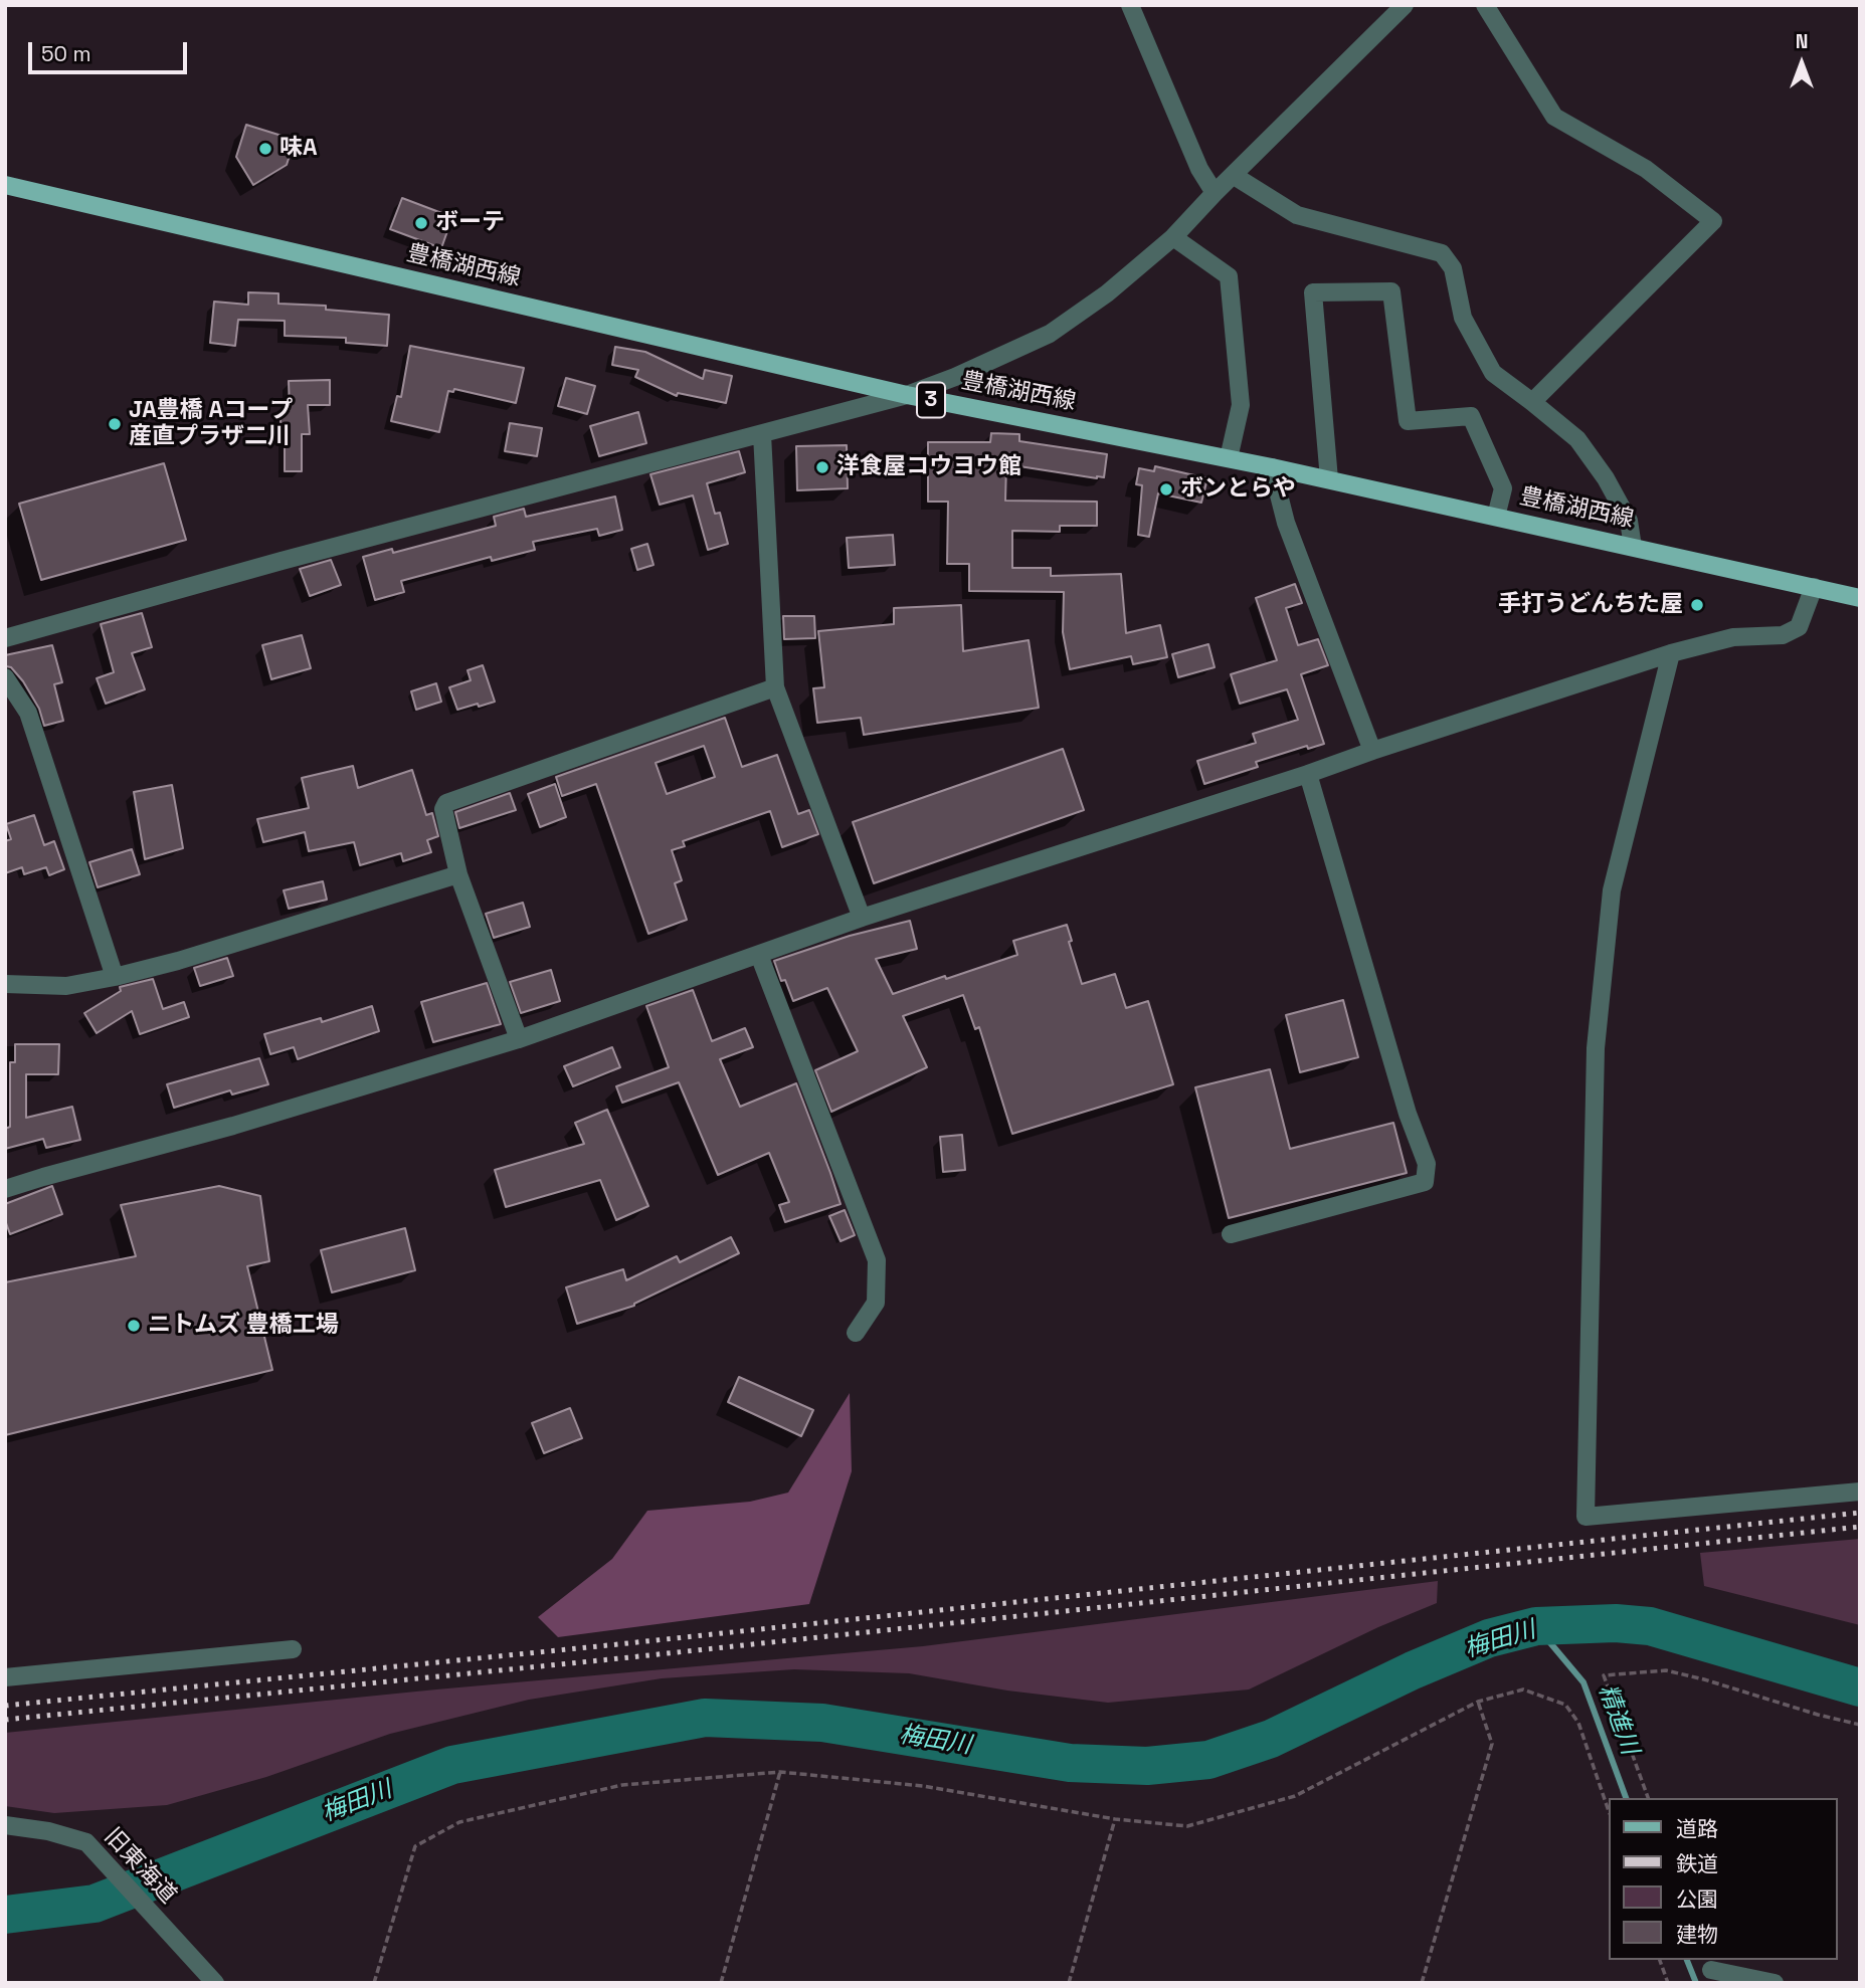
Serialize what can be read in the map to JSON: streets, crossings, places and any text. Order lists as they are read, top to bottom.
{
  "streets": {
    "main road": ["豊橋湖西線", "3"],
    "street": ["旧東海道"]
  },
  "water": ["梅田川", "精進川"],
  "places": [
    "味A",
    "ボーテ",
    "JA豊橋 Aコープ 産直プラザ二川",
    "洋食屋コウヨウ館",
    "ボンとらや",
    "手打うどんちた屋",
    "ニトムズ 豊橋工場"
  ],
  "legend": [
    "道路",
    "鉄道",
    "公園",
    "建物"
  ],
  "scale_bar": "50 m",
  "north": "top"
}
